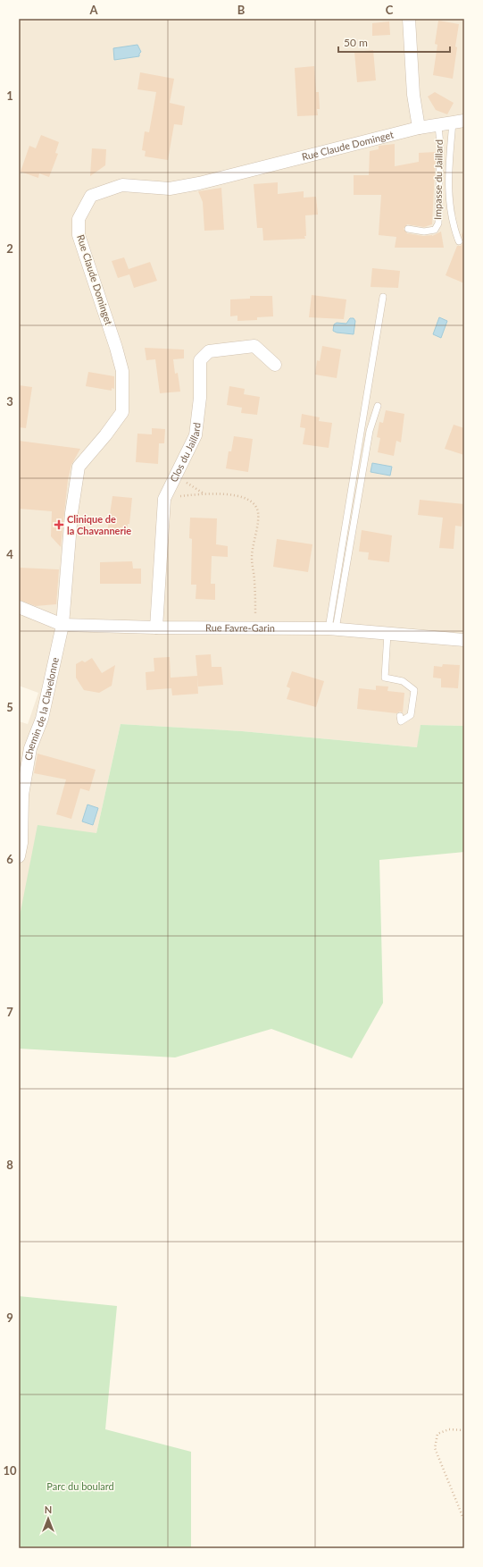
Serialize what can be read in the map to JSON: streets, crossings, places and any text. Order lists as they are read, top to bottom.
{
  "streets": {
    "street": [
      "Rue Claude Dominget",
      "Clos du Jaillard",
      "Rue Favre-Garin",
      "Chemin de la Clavelonne"
    ],
    "lane": ["Impasse du Jaillard"]
  },
  "crossings": [
    ["Rue Claude Dominget", "Impasse du Jaillard"],
    ["Rue Claude Dominget", "Rue Favre-Garin"],
    ["Rue Claude Dominget", "Chemin de la Clavelonne"],
    ["Clos du Jaillard", "Rue Favre-Garin"],
    ["Rue Favre-Garin", "Chemin de la Clavelonne"]
  ],
  "parks": ["Parc du boulard"],
  "places": {
    "health": ["Clinique de la Chavannerie"]
  },
  "scale_bar": "50 m",
  "north": "top",
  "grid": {
    "columns": ["A", "B", "C"],
    "rows": [
      "1",
      "2",
      "3",
      "4",
      "5",
      "6",
      "7",
      "8",
      "9",
      "10"
    ]
  }
}
